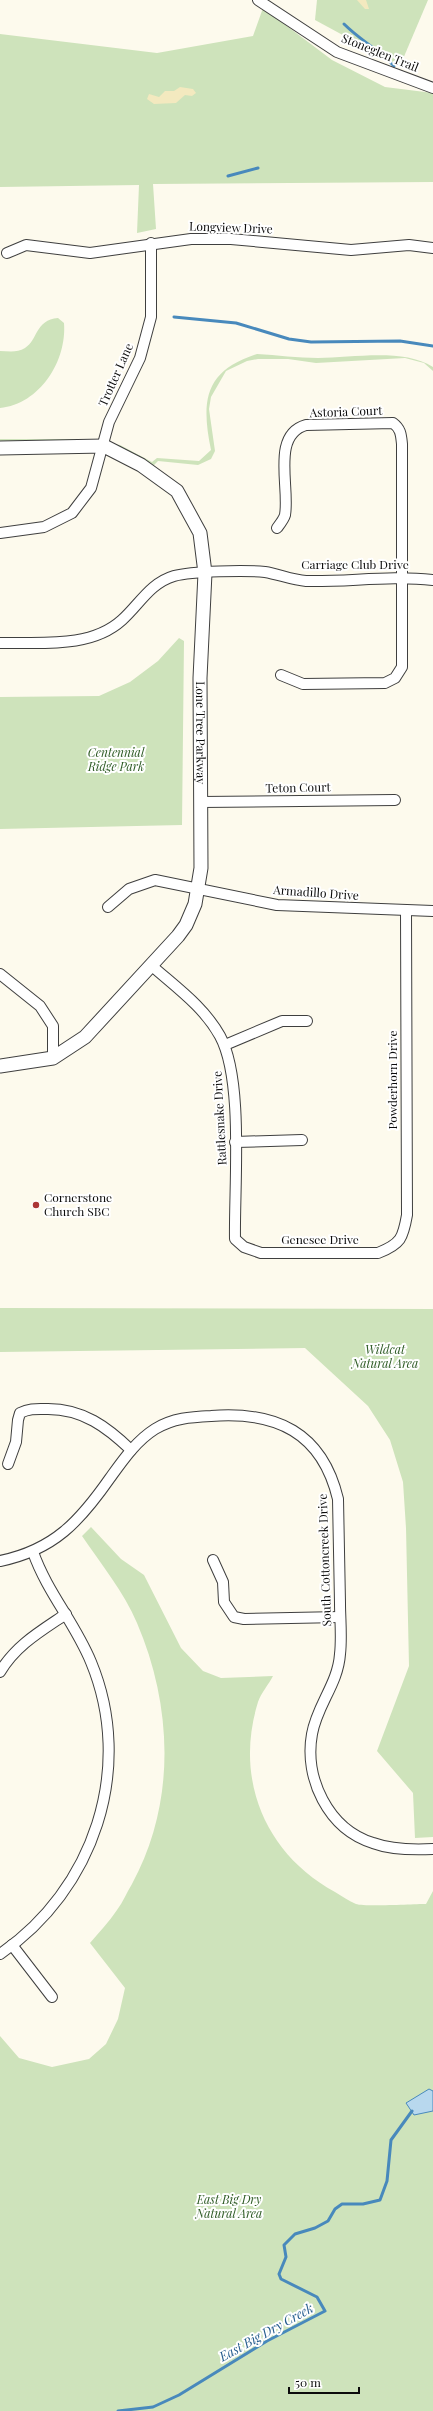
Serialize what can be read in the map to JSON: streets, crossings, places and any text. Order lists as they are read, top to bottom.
{
  "streets": {
    "street": [
      "Stoneglen Trail",
      "Longview Drive",
      "Trotter Lane",
      "Astoria Court",
      "Carriage Club Drive",
      "Lone Tree Parkway",
      "Teton Court",
      "Armadillo Drive",
      "Powderhorn Drive",
      "Rattlesnake Drive",
      "Genesee Drive",
      "South Cottoncreek Drive"
    ]
  },
  "crossings": [
    ["Longview Drive", "Trotter Lane"],
    ["Trotter Lane", "Lone Tree Parkway"],
    ["Astoria Court", "Carriage Club Drive"],
    ["Carriage Club Drive", "Lone Tree Parkway"],
    ["Lone Tree Parkway", "Teton Court"],
    ["Lone Tree Parkway", "Armadillo Drive"],
    ["Lone Tree Parkway", "Rattlesnake Drive"],
    ["Armadillo Drive", "Powderhorn Drive"],
    ["Powderhorn Drive", "Genesee Drive"],
    ["Rattlesnake Drive", "Genesee Drive"]
  ],
  "water": ["East Big Dry Creek"],
  "parks": ["Centennial Ridge Park", "Wildcat Natural Area", "East Big Dry Natural Area"],
  "places": ["Cornerstone Church SBC"],
  "scale_bar": "50 m"
}
